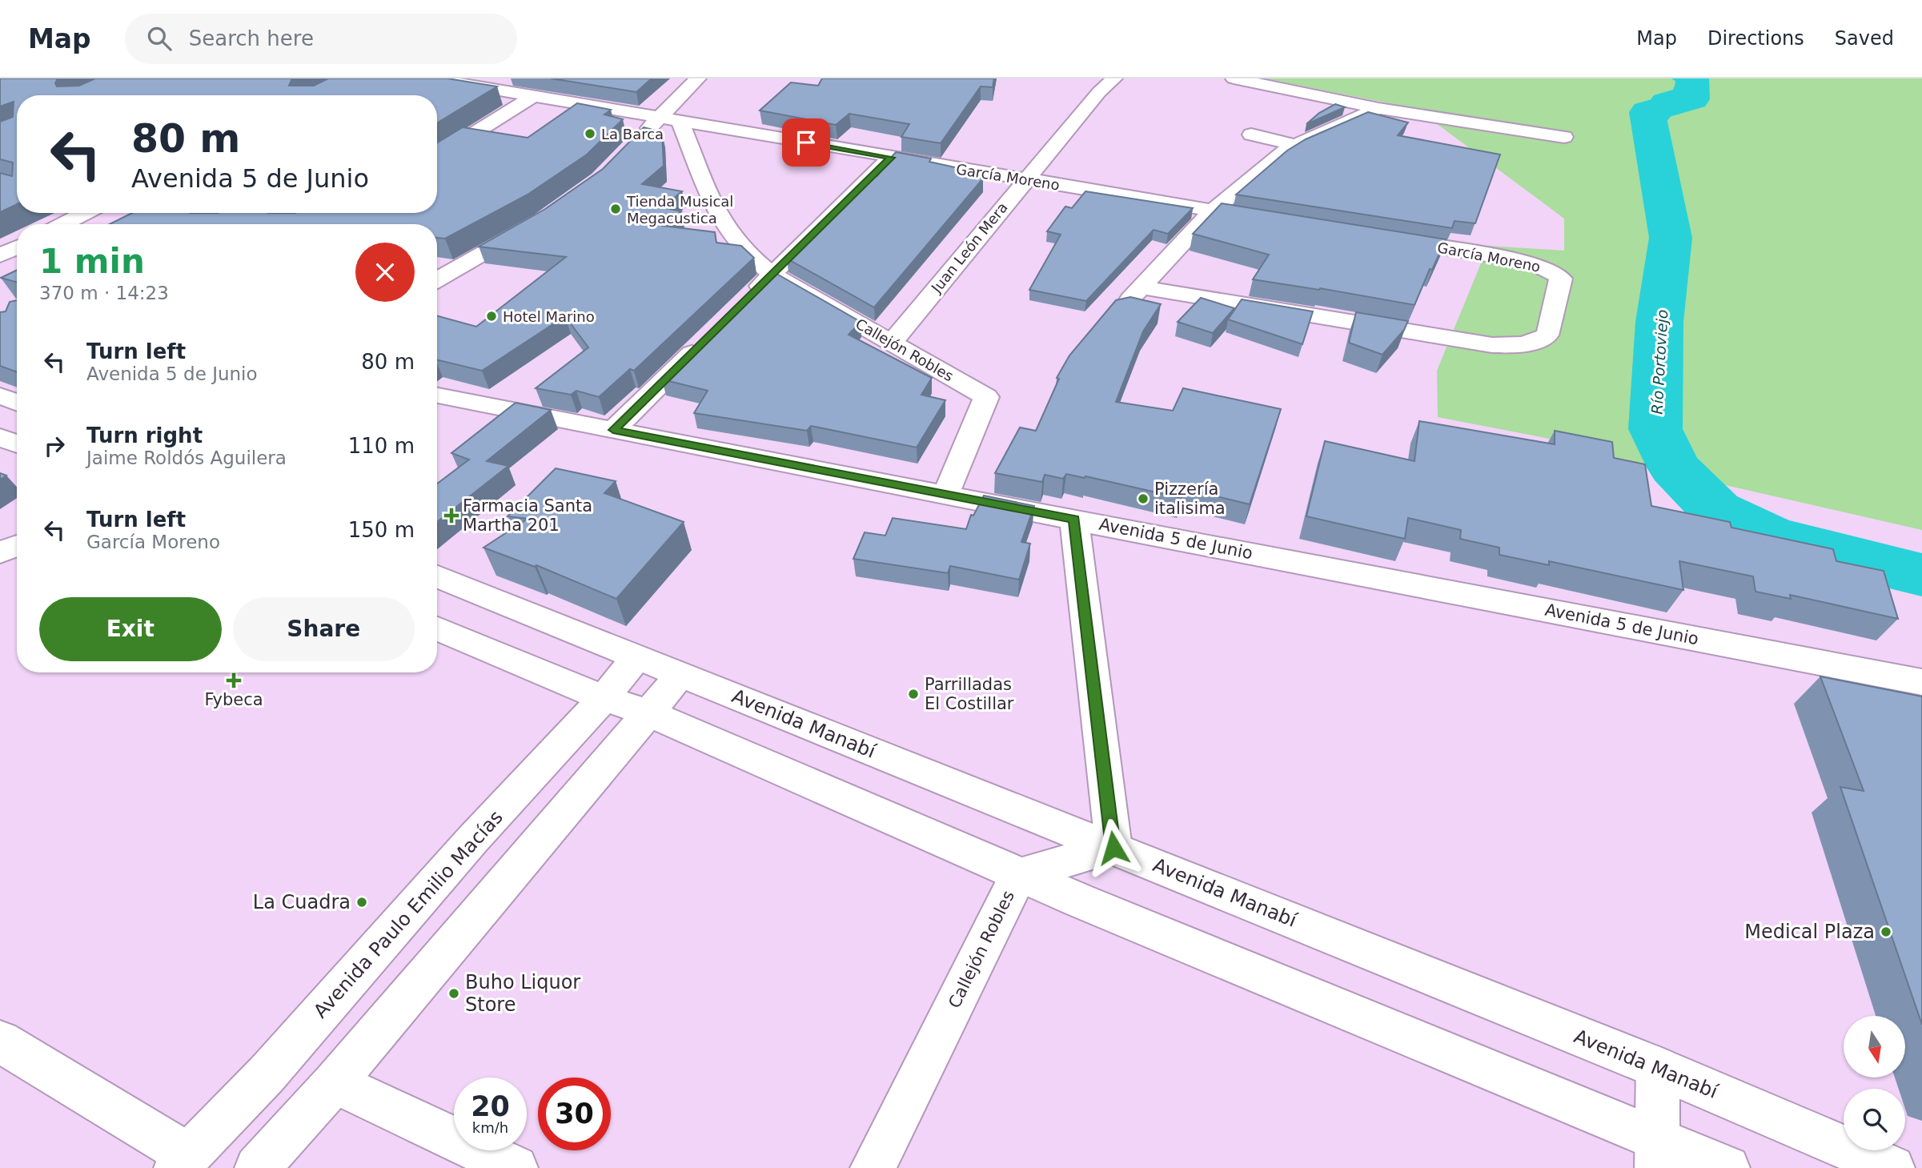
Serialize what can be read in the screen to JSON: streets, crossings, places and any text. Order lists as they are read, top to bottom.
{
  "streets": {
    "street": [
      "García Moreno",
      "Juan León Mera",
      "Callejón Robles",
      "Avenida 5 de Junio",
      "Avenida Manabí",
      "Avenida Paulo Emilio Macías"
    ]
  },
  "crossings": [
    ["García Moreno", "Juan León Mera"],
    ["García Moreno", "Callejón Robles"],
    ["Juan León Mera", "Callejón Robles"],
    ["Callejón Robles", "Avenida 5 de Junio"],
    ["Callejón Robles", "Avenida Manabí"],
    ["Avenida Manabí", "Avenida Paulo Emilio Macías"]
  ],
  "water": ["Río Portoviejo"],
  "places": {
    "other": [
      "La Barca",
      "Tienda Musical Megacustica",
      "Hotel Marino",
      "Pizzería italisima",
      "Parrilladas El Costillar",
      "La Cuadra",
      "Medical Plaza",
      "Buho Liquor Store"
    ],
    "health": ["Farmacia Santa Martha 201", "Fybeca"]
  },
  "north": "bottom",
  "page": {
    "header": "Map",
    "search": "Search here",
    "nav": ["Map", "Directions", "Saved"],
    "turn": ["80 m", "Avenida 5 de Junio"],
    "heading": ["1 min", "370 m · 14:23"],
    "list": [
      {
        "name": "Turn left",
        "note": "Avenida 5 de Junio",
        "value": "80 m"
      },
      {
        "name": "Turn right",
        "note": "Jaime Roldós Aguilera",
        "value": "110 m"
      },
      {
        "name": "Turn left",
        "note": "García Moreno",
        "value": "150 m"
      }
    ],
    "buttons": ["Exit", "Share"],
    "speed": "20 km/h",
    "limit": "30"
  }
}
